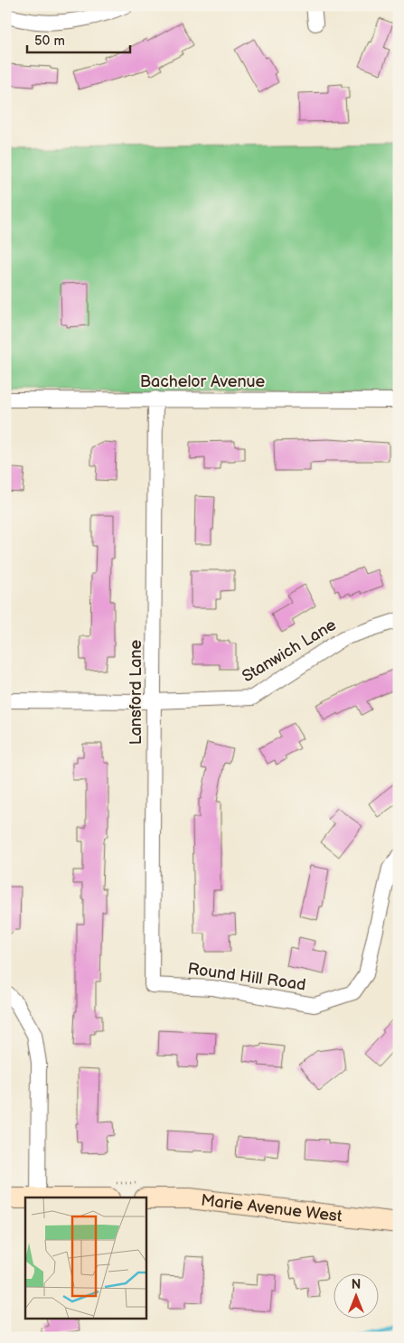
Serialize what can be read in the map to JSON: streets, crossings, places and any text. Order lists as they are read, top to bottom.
{
  "streets": {
    "street": [
      "Bachelor Avenue",
      "Stanwich Lane",
      "Lansford Lane",
      "Round Hill Road",
      "Marie Avenue West"
    ]
  },
  "crossings": [
    ["Bachelor Avenue", "Lansford Lane"],
    ["Stanwich Lane", "Lansford Lane"],
    ["Lansford Lane", "Round Hill Road"]
  ],
  "scale_bar": "50 m",
  "north": "top"
}
